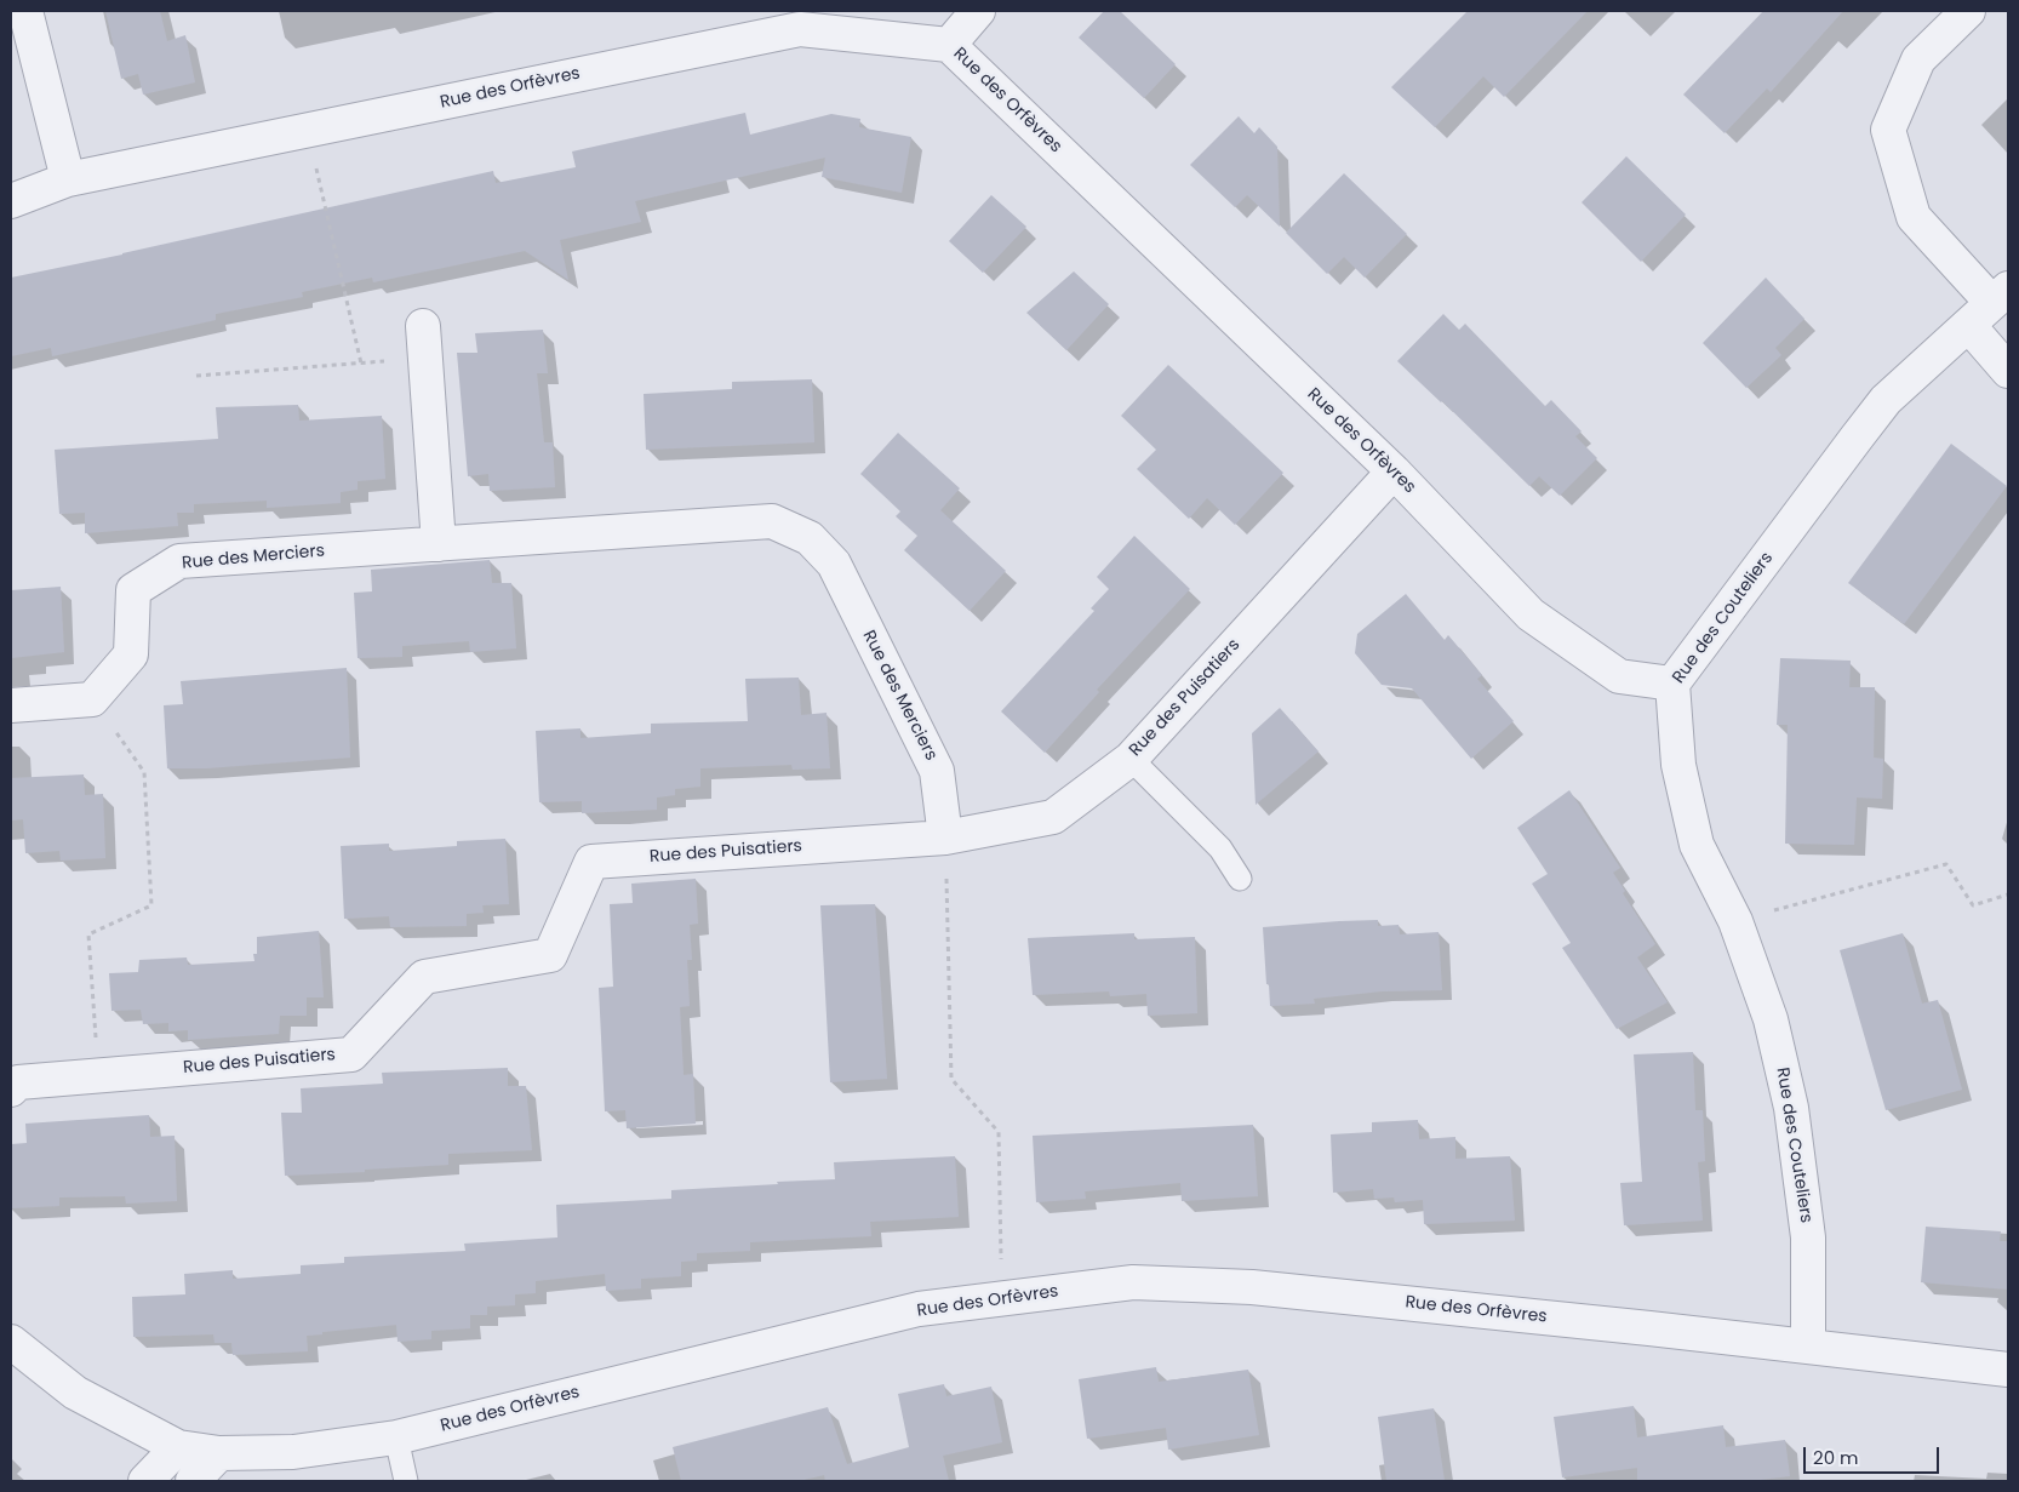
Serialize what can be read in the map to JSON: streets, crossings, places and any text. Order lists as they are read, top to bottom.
{
  "streets": {
    "street": [
      "Rue des Orfèvres",
      "Rue des Merciers",
      "Rue des Couteliers",
      "Rue des Puisatiers"
    ]
  },
  "crossings": [
    ["Rue des Orfèvres", "Rue des Couteliers"],
    ["Rue des Orfèvres", "Rue des Puisatiers"],
    ["Rue des Merciers", "Rue des Puisatiers"]
  ],
  "scale_bar": "20 m"
}
